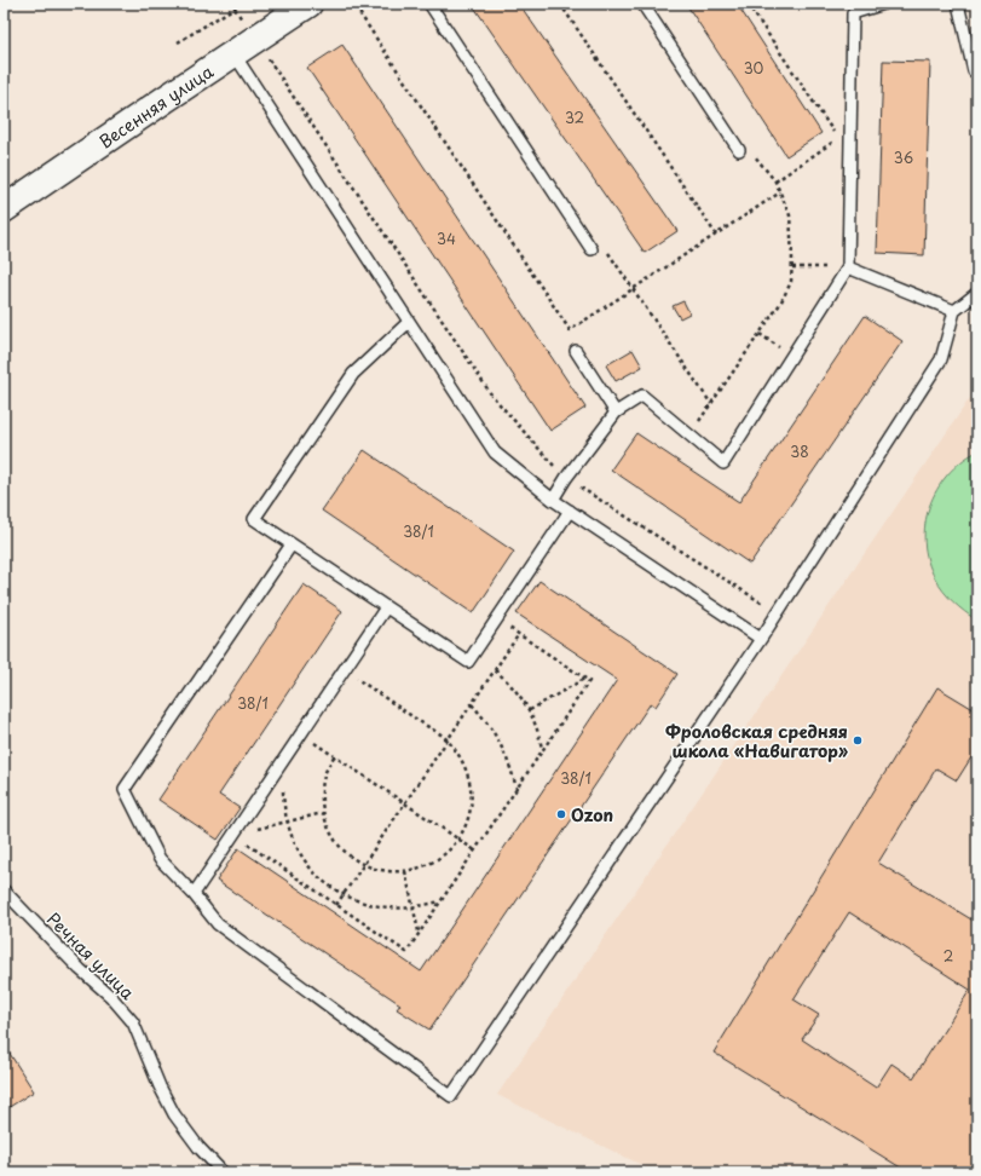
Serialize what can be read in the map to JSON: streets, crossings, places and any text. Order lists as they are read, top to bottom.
{
  "streets": {
    "street": ["Весенняя улица"],
    "lane": ["Речная улица"]
  },
  "places": ["Фроловская средняя школа «Навигатор»", "Ozon"],
  "house_numbers": [
    "30",
    "32",
    "36",
    "34",
    "38",
    "38/1",
    "38/1",
    "38/1",
    "2"
  ]
}
